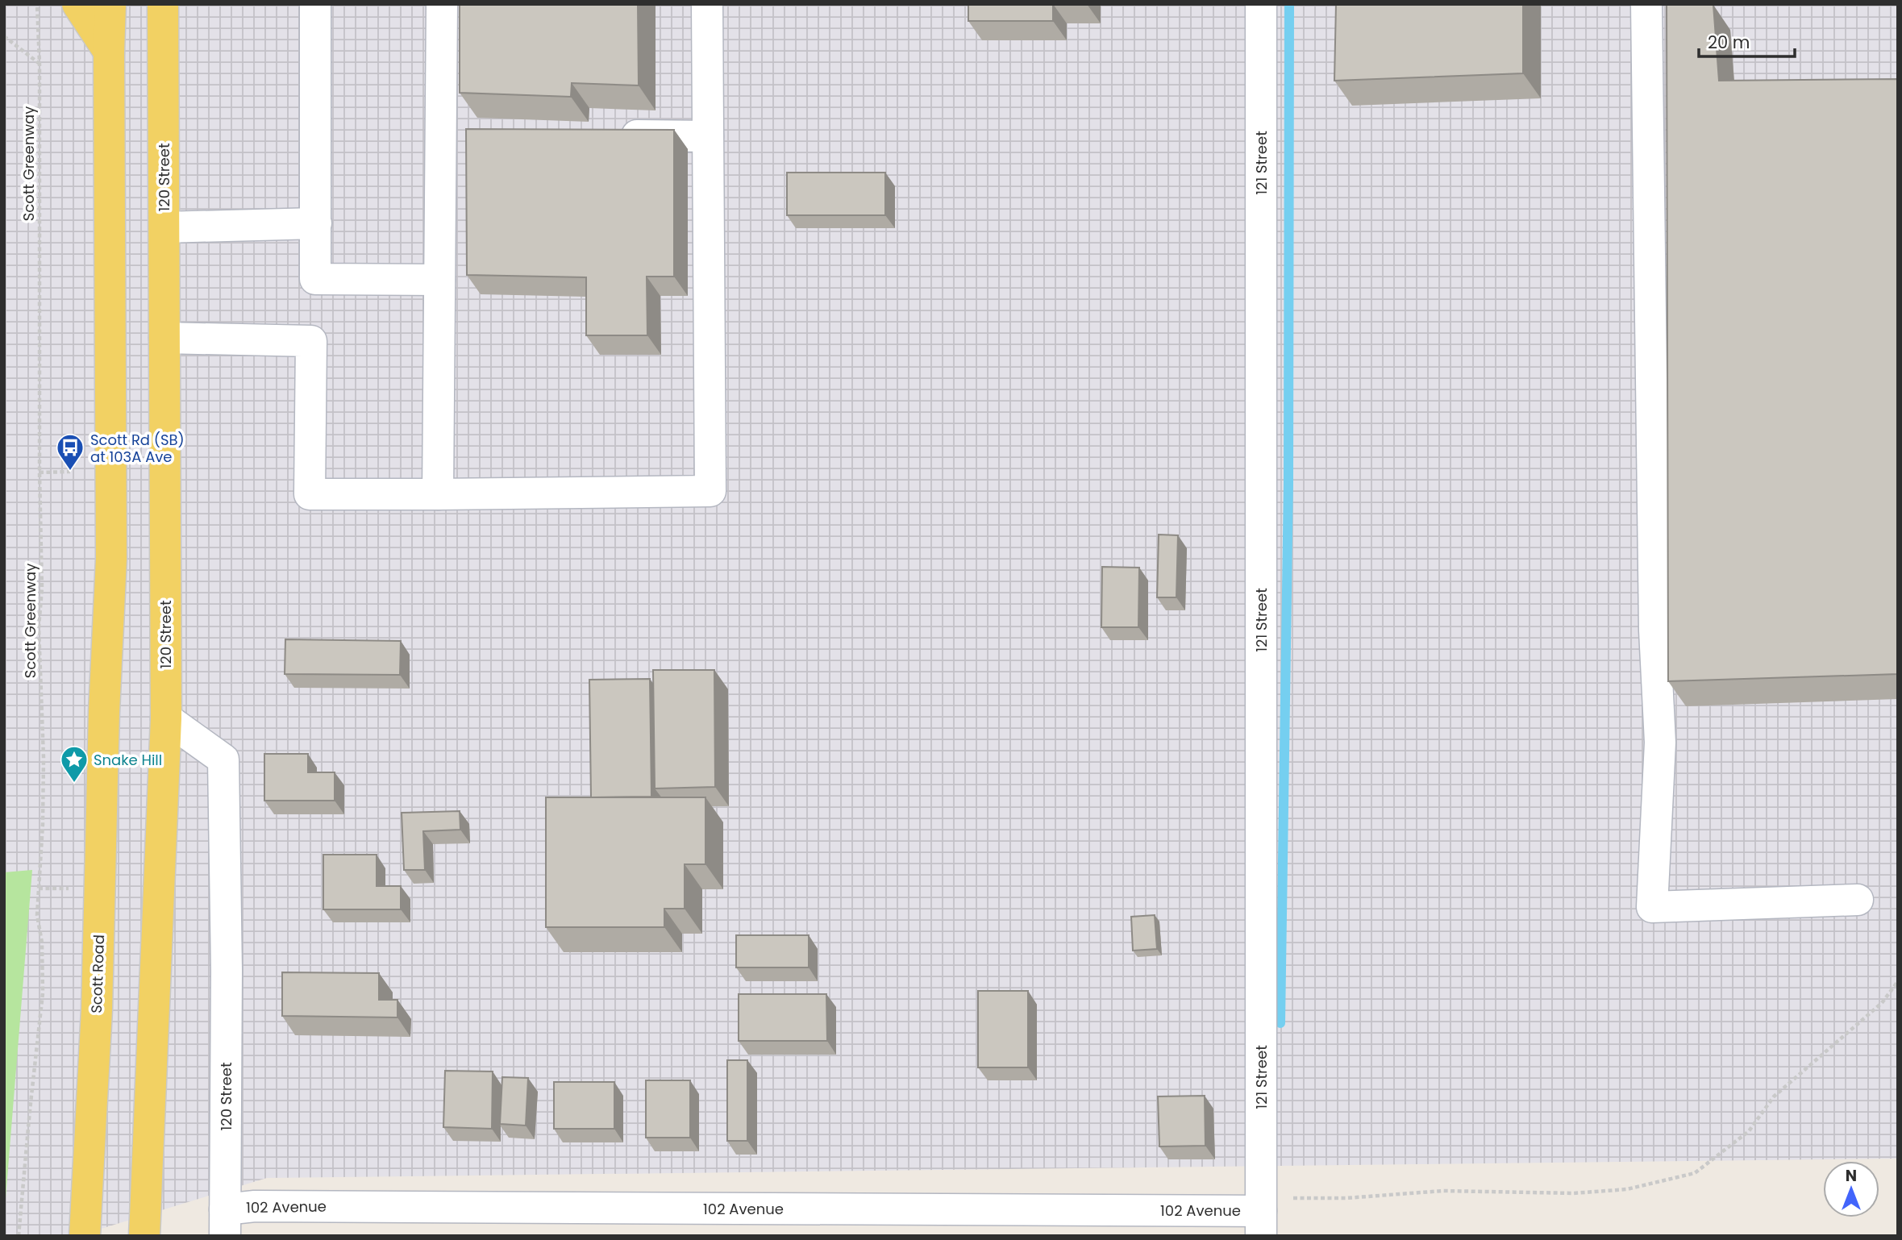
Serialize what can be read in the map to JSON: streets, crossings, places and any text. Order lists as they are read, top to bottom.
{
  "streets": {
    "main road": ["120 Street", "Scott Road"],
    "street": ["121 Street", "102 Avenue"],
    "path": ["Scott Greenway"]
  },
  "crossings": [
    ["121 Street", "102 Avenue"],
    ["120 Street", "102 Avenue"]
  ],
  "places": {
    "bus stop": ["Scott Rd (SB) at 103A Ave"],
    "place": ["Snake Hill"]
  },
  "scale_bar": "20 m",
  "north": "top"
}
